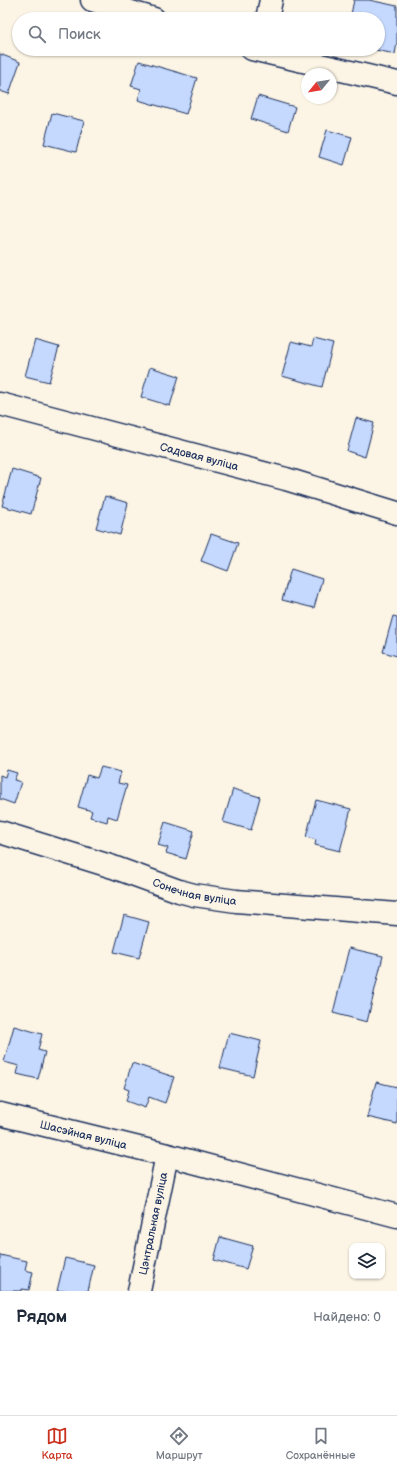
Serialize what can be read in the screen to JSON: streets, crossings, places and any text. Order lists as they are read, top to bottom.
{
  "streets": {
    "street": [
      "Садовая вуліца",
      "Сонечная вуліца",
      "Шасэйная вуліца",
      "Цэнтральная вуліца"
    ]
  },
  "crossings": [
    ["Шасэйная вуліца", "Цэнтральная вуліца"]
  ],
  "north": "bottom left",
  "page": {
    "search": "Поиск",
    "heading": ["Рядом", "Найдено: 0"],
    "nav": ["Карта", "Маршрут", "Сохранённые"]
  }
}
